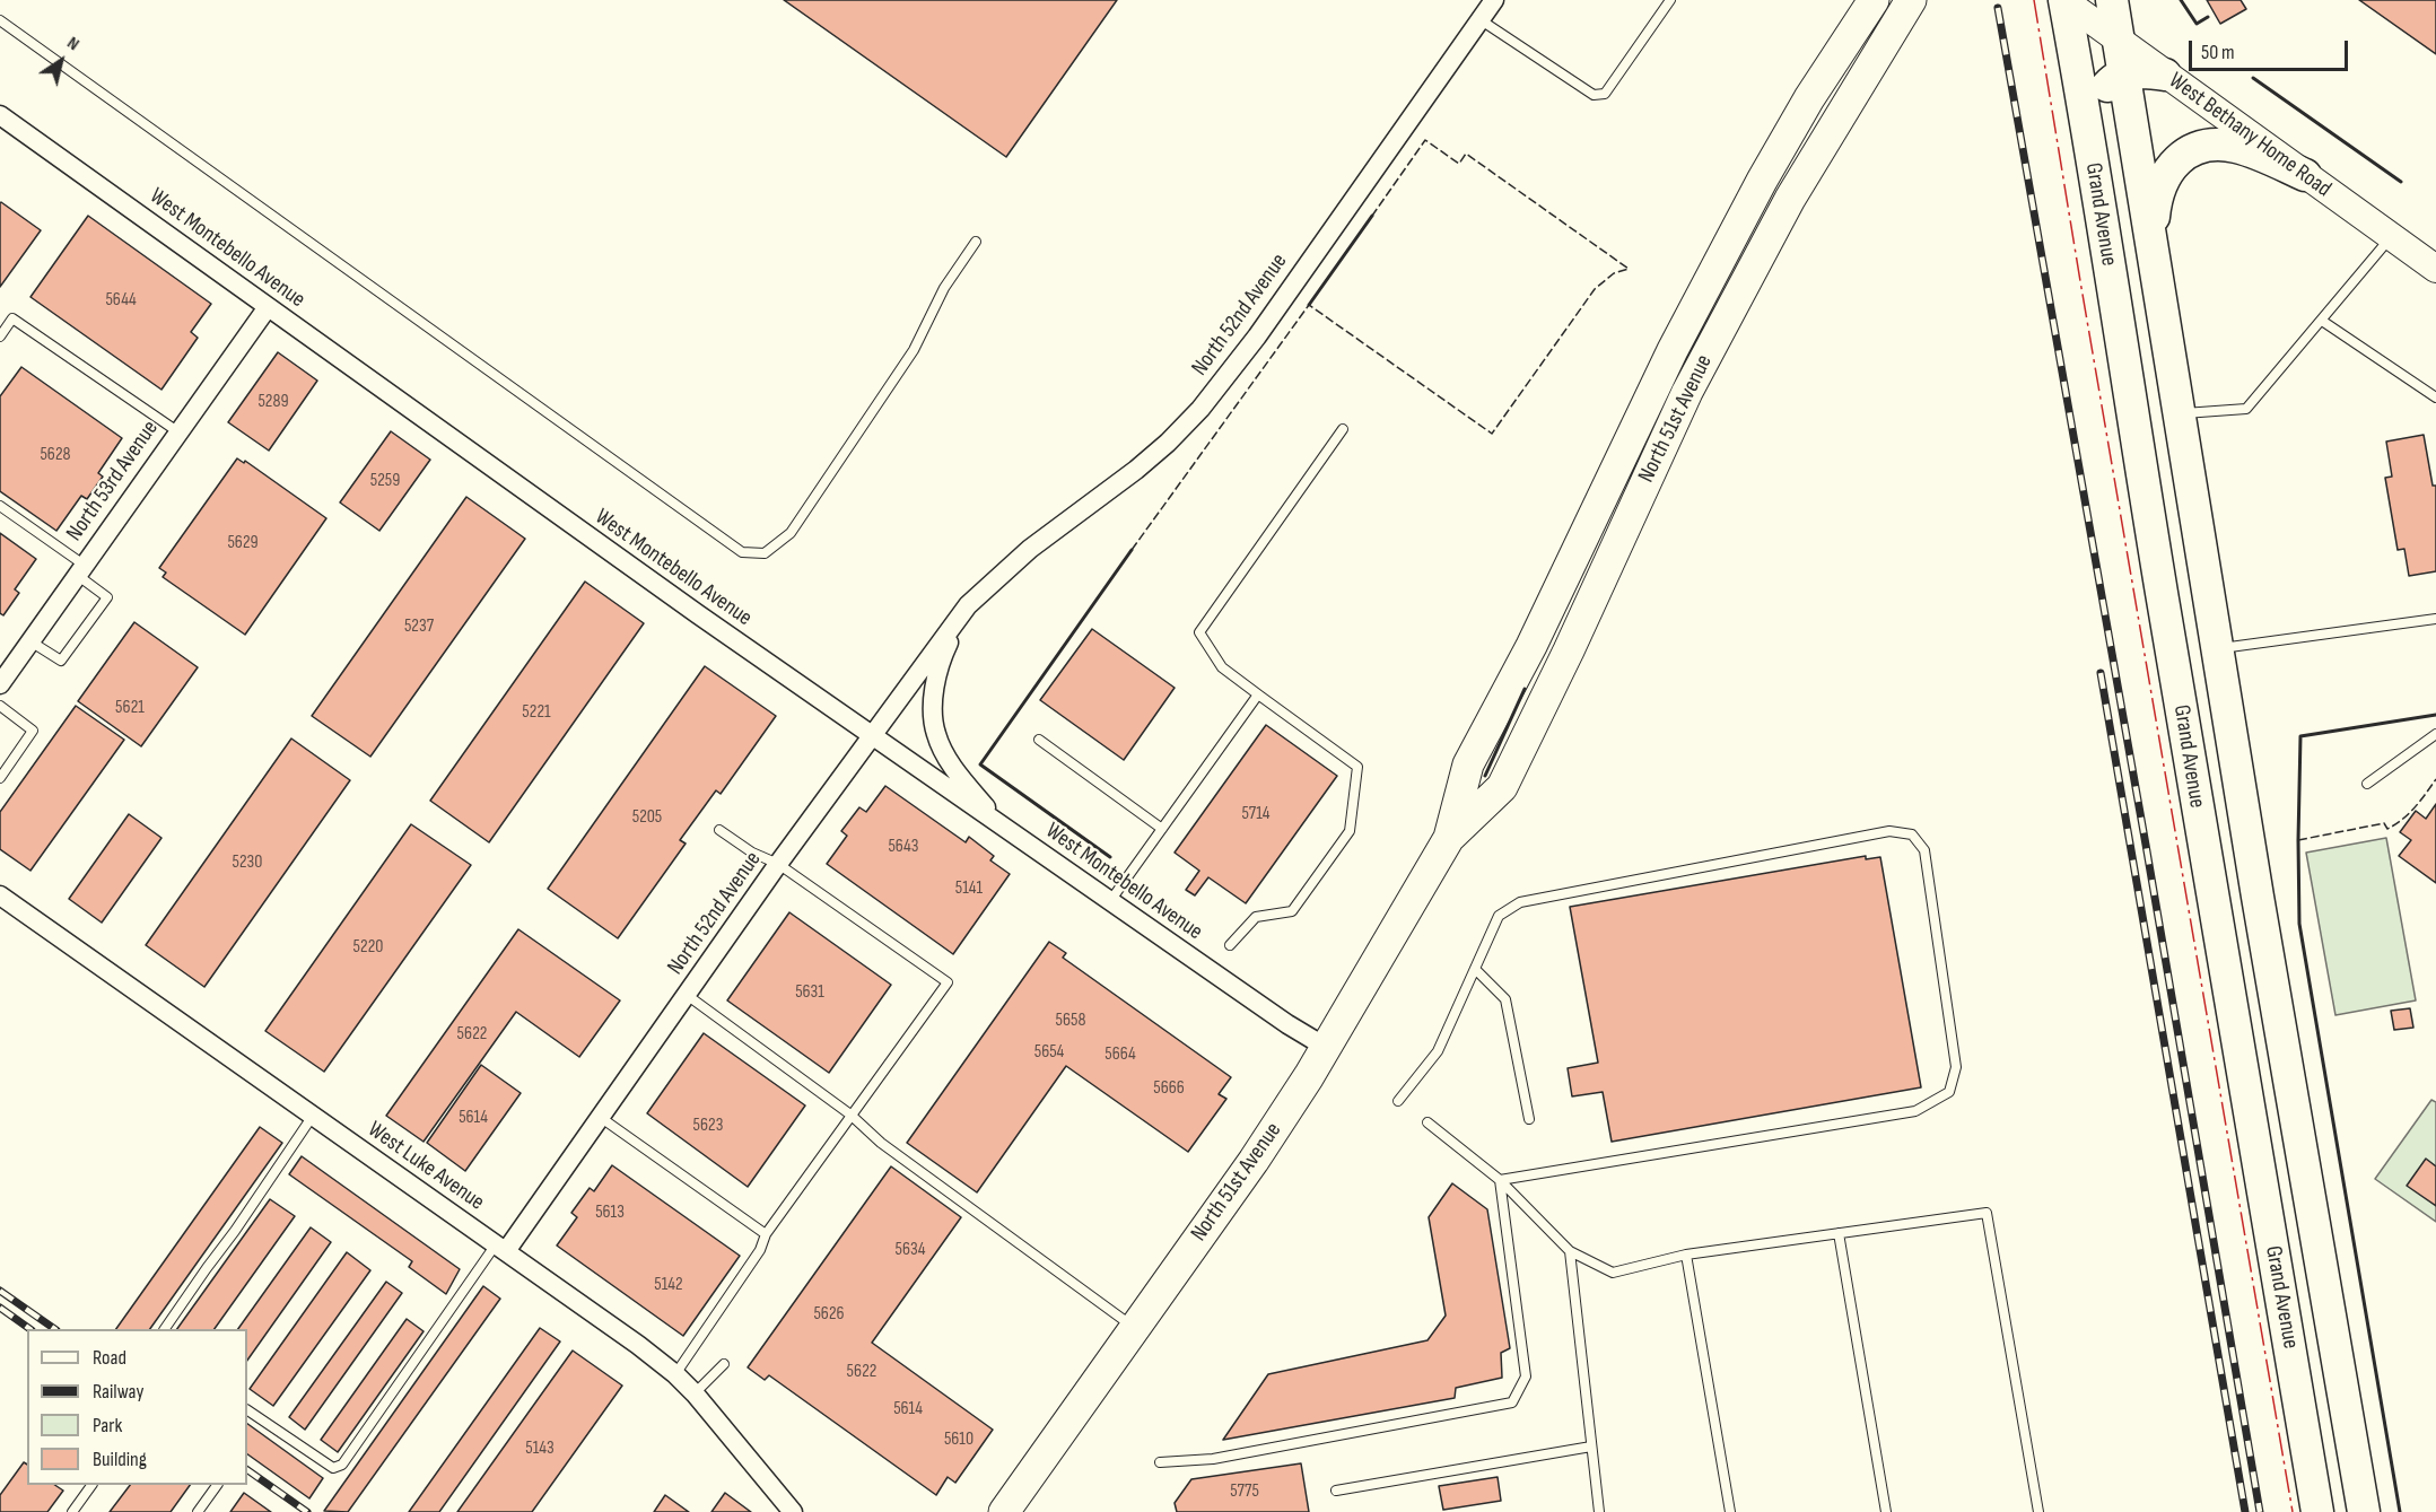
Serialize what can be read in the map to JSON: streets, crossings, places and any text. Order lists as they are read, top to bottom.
{
  "streets": {
    "highway": ["Grand Avenue"],
    "main road": ["West Bethany Home Road", "North 51st Avenue"],
    "street": [
      "West Montebello Avenue",
      "North 52nd Avenue",
      "North 53rd Avenue",
      "West Luke Avenue"
    ]
  },
  "crossings": [
    ["West Bethany Home Road", "Grand Avenue"],
    ["West Montebello Avenue", "North 52nd Avenue"],
    ["West Montebello Avenue", "North 51st Avenue"],
    ["West Montebello Avenue", "North 53rd Avenue"],
    ["North 52nd Avenue", "West Luke Avenue"]
  ],
  "house_numbers": [
    "5644",
    "5289",
    "5628",
    "5259",
    "5629",
    "5237",
    "5621",
    "5221",
    "5714",
    "5205",
    "5643",
    "5230",
    "5141",
    "5220",
    "5631",
    "5658",
    "5622",
    "5654",
    "5664",
    "5666",
    "5614",
    "5623",
    "5613",
    "5634",
    "5142",
    "5626",
    "5622",
    "5614",
    "5610",
    "5143",
    "5775"
  ],
  "legend": [
    "Road",
    "Railway",
    "Park",
    "Building"
  ],
  "scale_bar": "50 m",
  "north": "top right"
}
